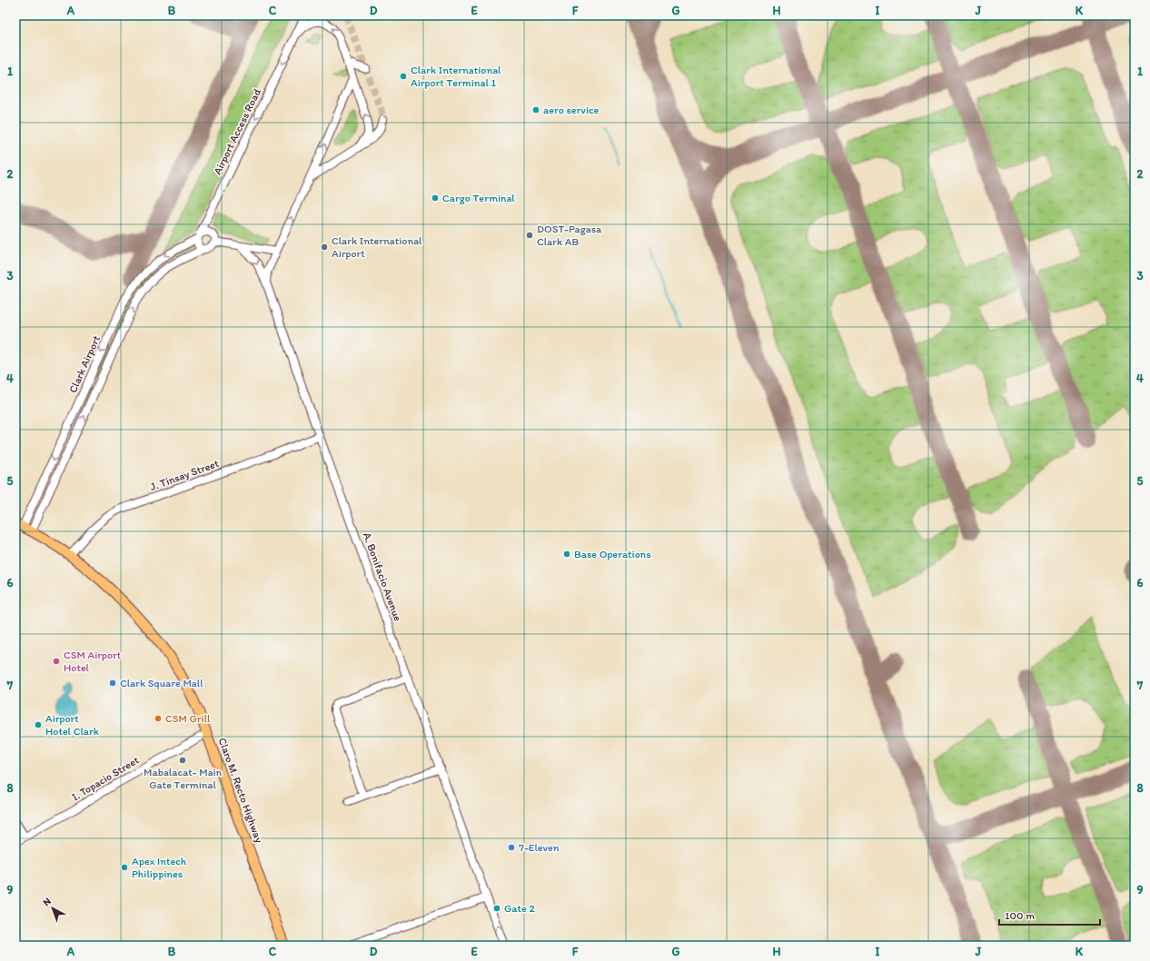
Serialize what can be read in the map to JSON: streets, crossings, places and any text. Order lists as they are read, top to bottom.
{
  "streets": {
    "main road": ["Claro M. Recto Highway"],
    "street": [
      "Airport Access Road",
      "Clark Airport",
      "J. Tinsay Street",
      "A. Bonifacio Avenue",
      "I. Topacio Street"
    ]
  },
  "crossings": [
    ["Airport Access Road", "Clark Airport"],
    ["Clark Airport", "Claro M. Recto Highway"],
    ["J. Tinsay Street", "A. Bonifacio Avenue"],
    ["J. Tinsay Street", "Claro M. Recto Highway"],
    ["I. Topacio Street", "Claro M. Recto Highway"]
  ],
  "places": [
    "Clark International Airport Terminal 1",
    "aero service",
    "Cargo Terminal",
    "DOST-Pagasa Clark AB",
    "Clark International Airport",
    "Base Operations",
    "CSM Airport Hotel",
    "Clark Square Mall",
    "CSM Grill",
    "Airport Hotel Clark",
    "Mabalacat- Main Gate Terminal",
    "7-Eleven",
    "Apex Intech Philippines",
    "Gate 2"
  ],
  "scale_bar": "100 m",
  "north": "top left",
  "grid": {
    "columns": [
      "A",
      "B",
      "C",
      "D",
      "E",
      "F",
      "G",
      "H",
      "I",
      "J",
      "K"
    ],
    "rows": [
      "1",
      "2",
      "3",
      "4",
      "5",
      "6",
      "7",
      "8",
      "9"
    ]
  }
}
